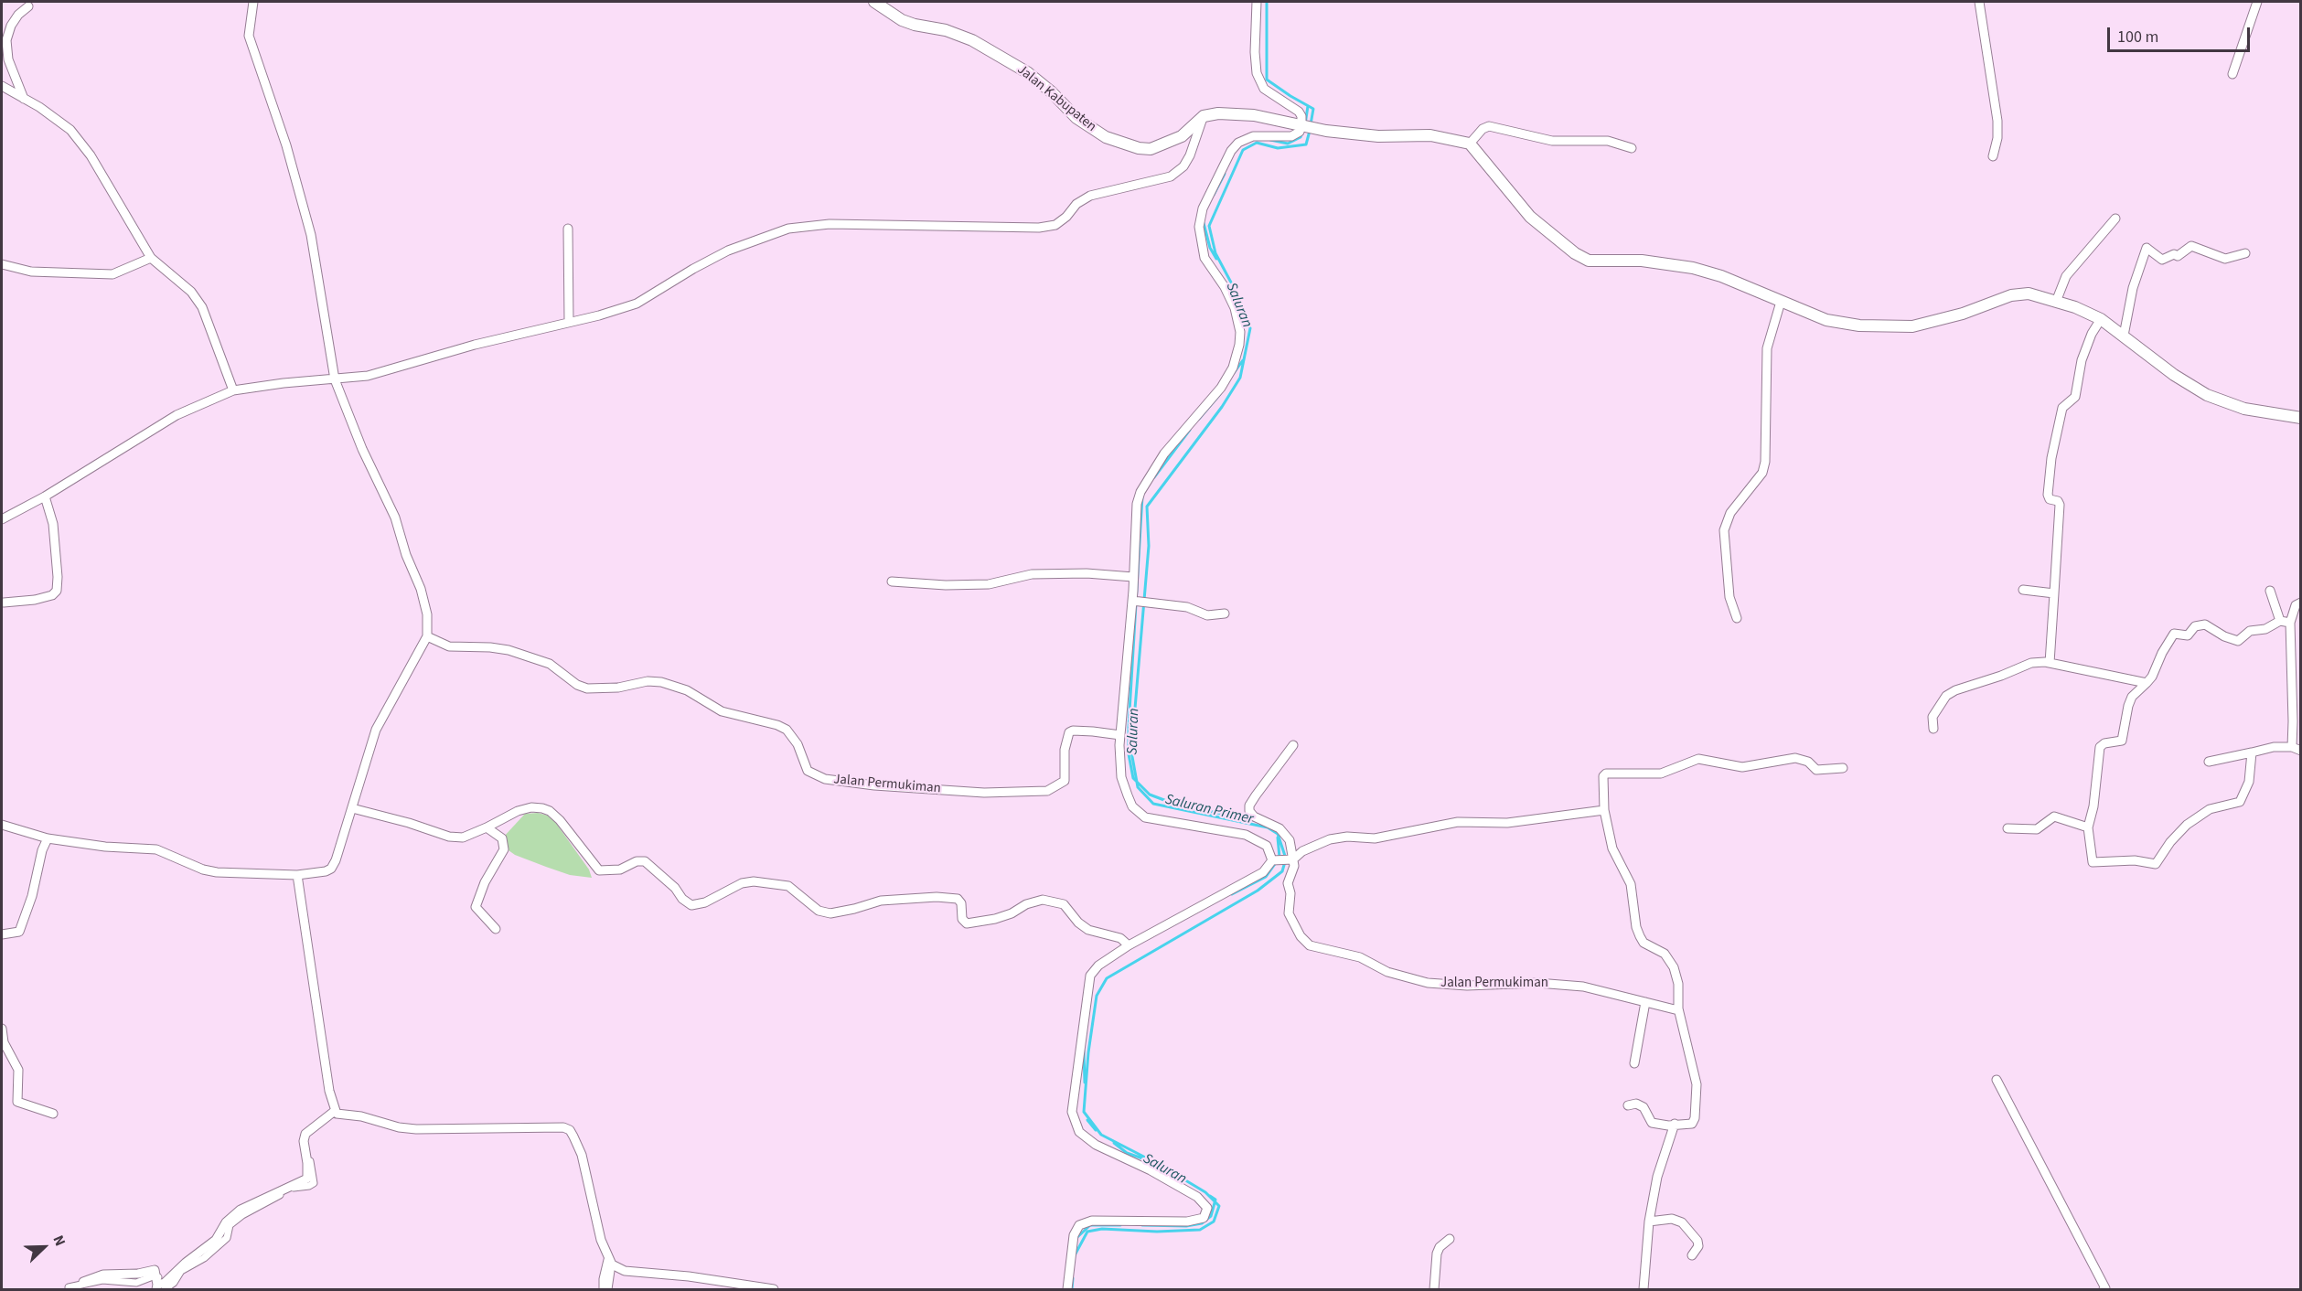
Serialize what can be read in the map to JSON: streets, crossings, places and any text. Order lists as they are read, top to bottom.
{
  "streets": {
    "street": ["Jalan Kabupaten", "Jalan Permukiman"]
  },
  "water": ["Saluran", "Saluran Primer"],
  "scale_bar": "100 m",
  "north": "top right"
}
